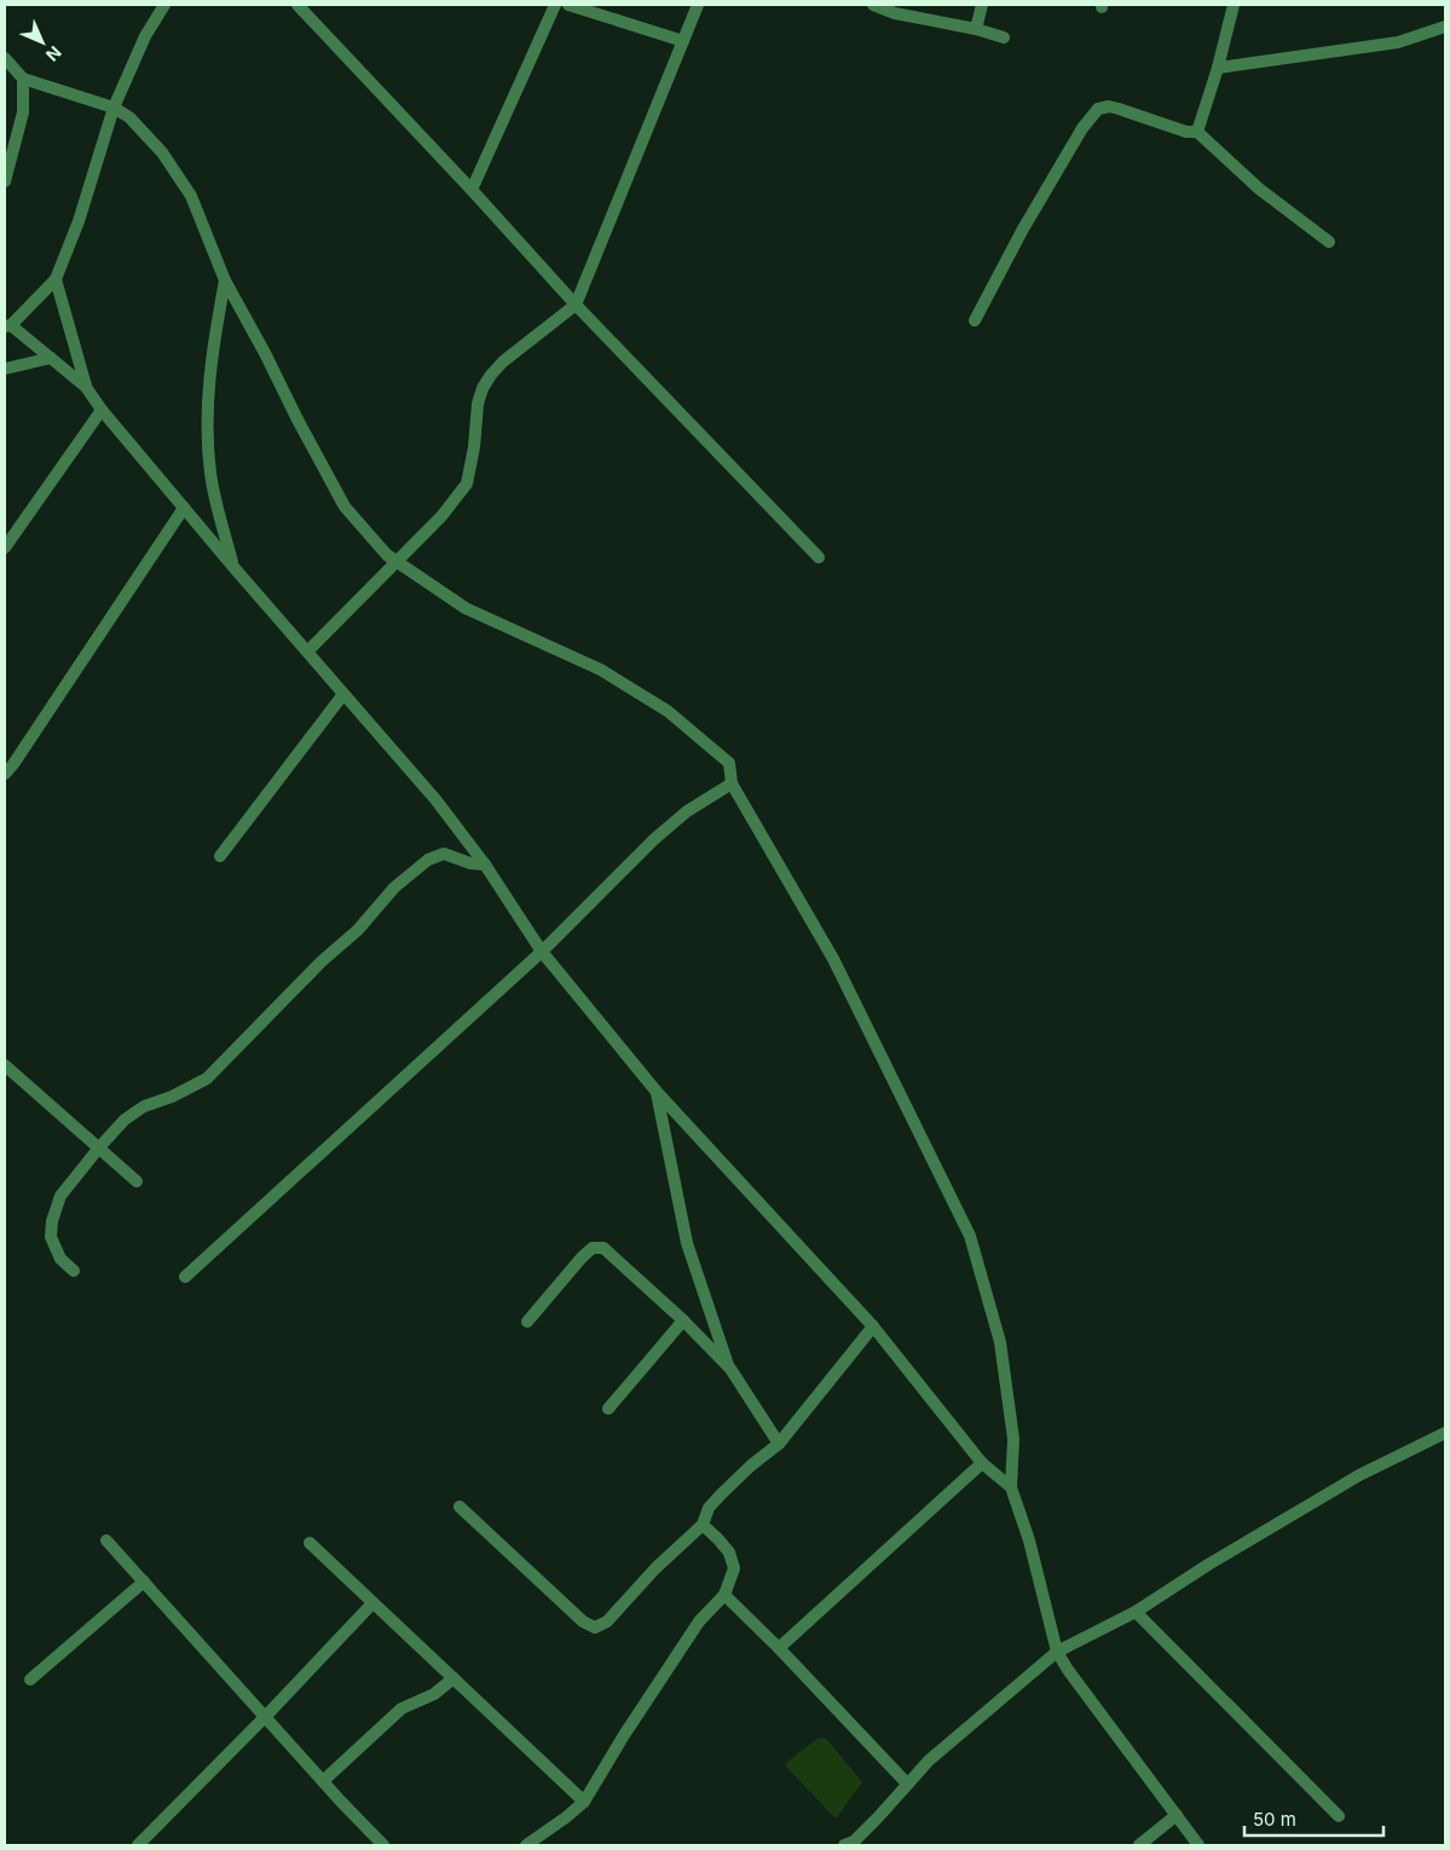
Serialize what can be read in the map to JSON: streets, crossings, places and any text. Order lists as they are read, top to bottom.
{
  "scale_bar": "50 m",
  "north": "bottom right"
}
